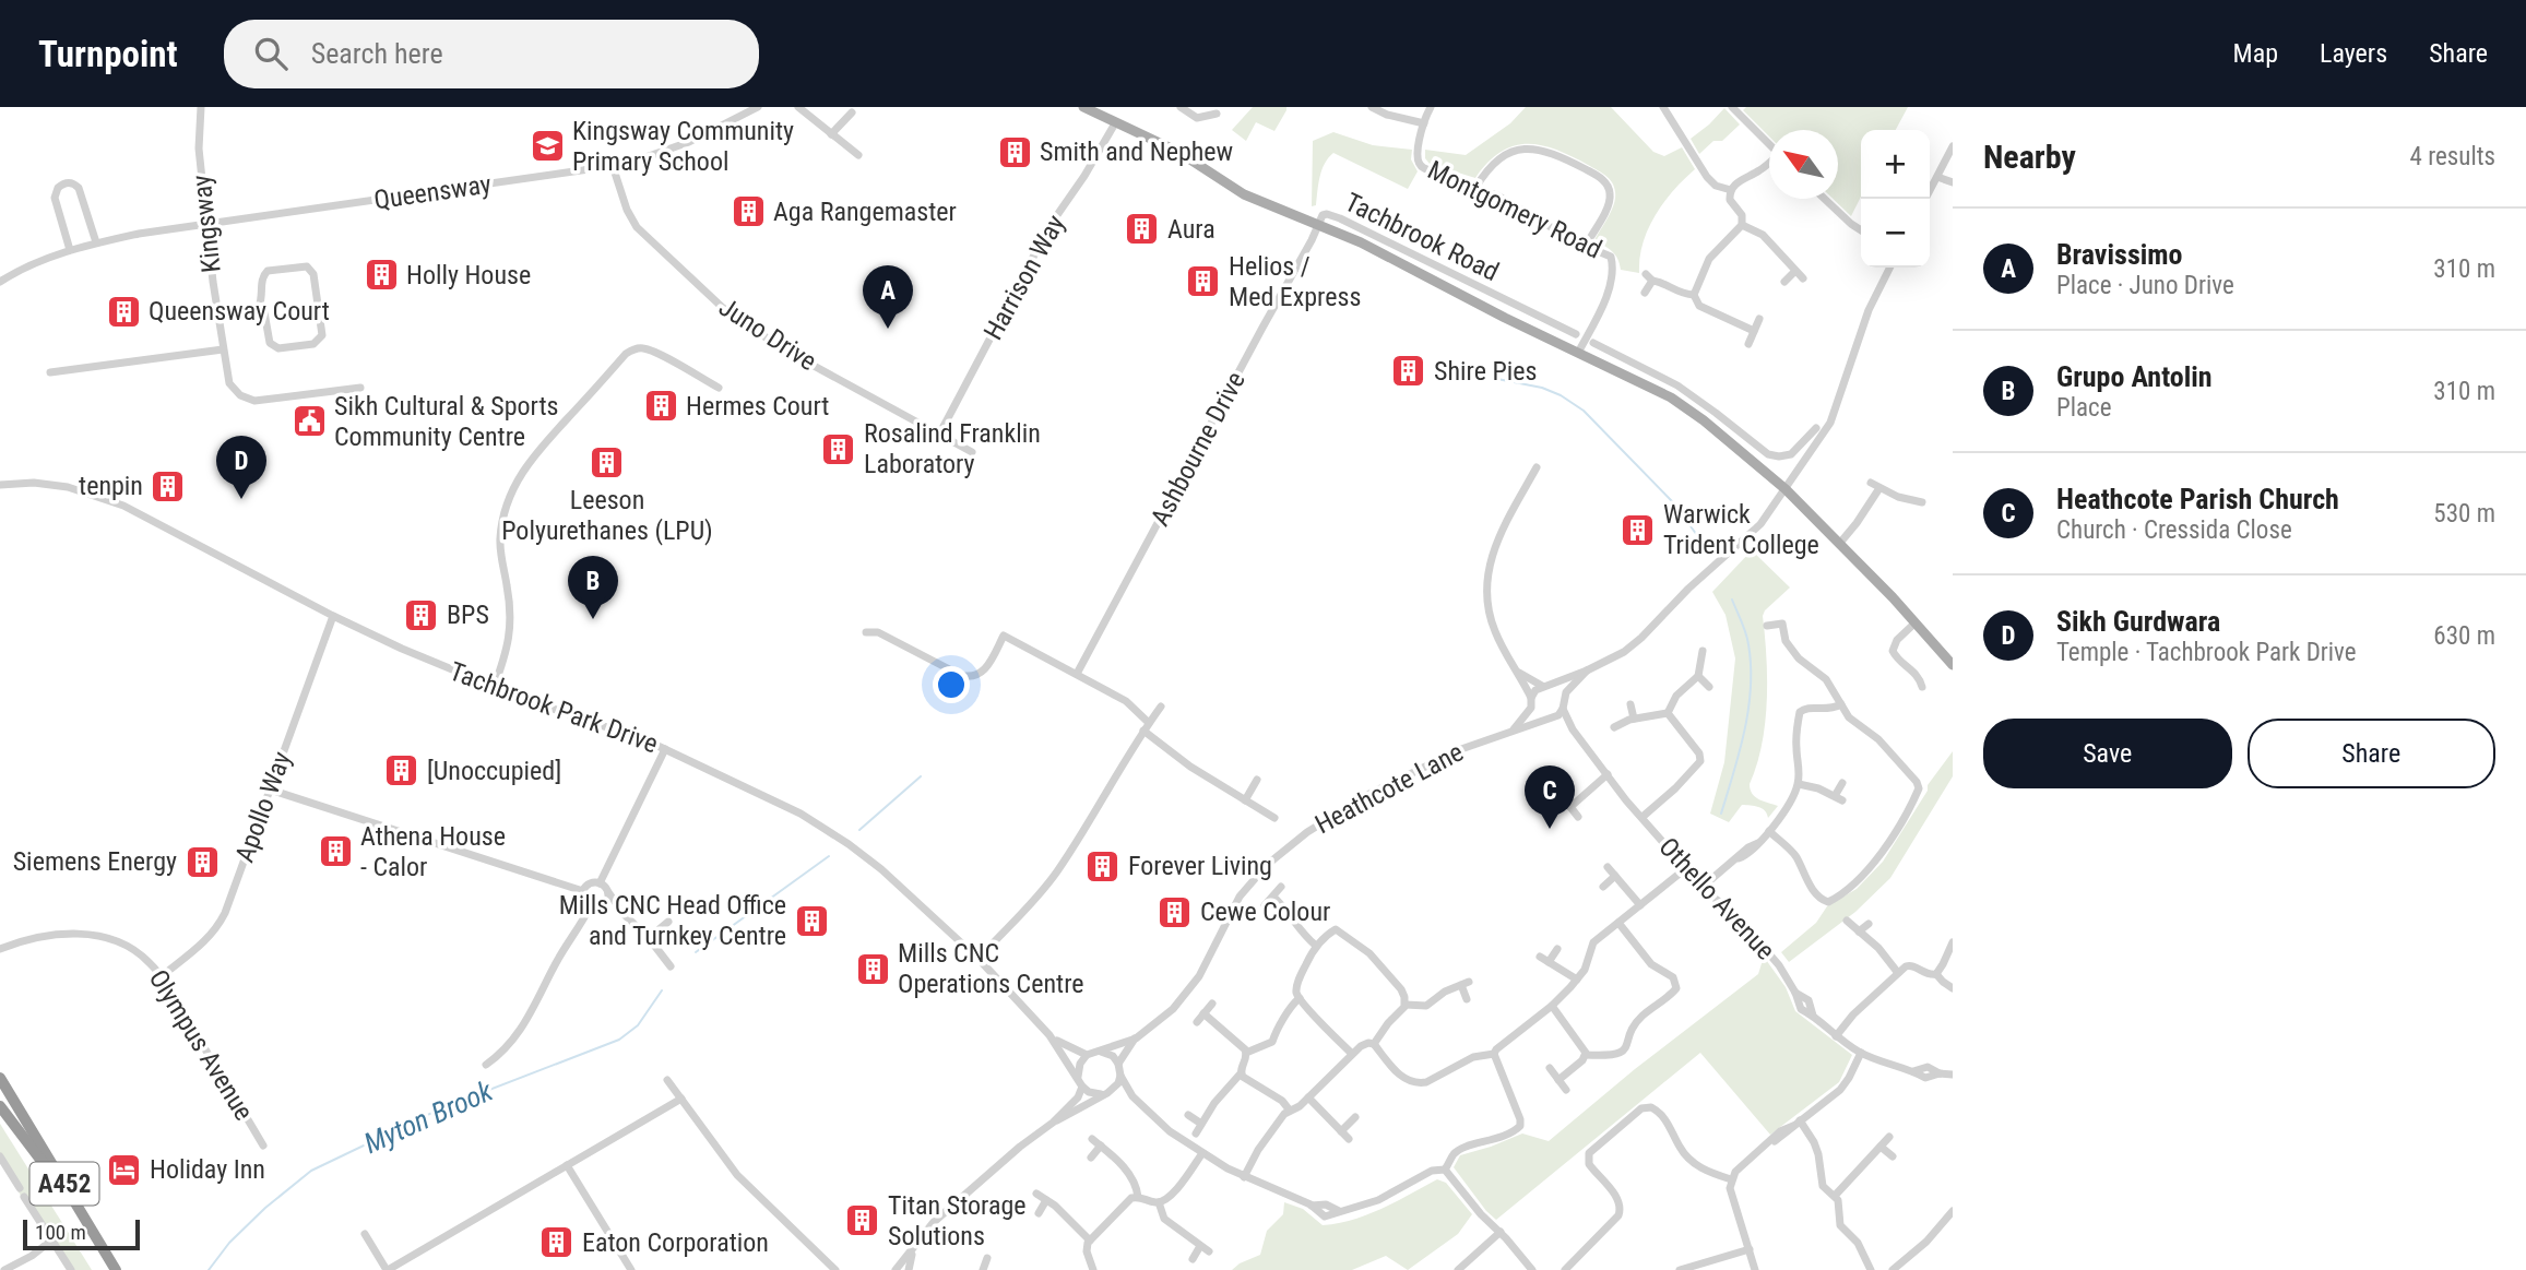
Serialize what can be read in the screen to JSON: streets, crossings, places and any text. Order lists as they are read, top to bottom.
{
  "streets": {
    "highway": ["A452"],
    "main road": ["Tachbrook Road"],
    "street": [
      "Queensway",
      "Montgomery Road",
      "Kingsway",
      "Harrison Way",
      "Juno Drive",
      "Ashbourne Drive",
      "Tachbrook Park Drive",
      "Heathcote Lane",
      "Apollo Way",
      "Othello Avenue",
      "Olympus Avenue"
    ]
  },
  "crossings": [
    ["Queensway", "Kingsway"],
    ["Queensway", "Juno Drive"],
    ["Montgomery Road", "Tachbrook Road"],
    ["Tachbrook Road", "Harrison Way"],
    ["Tachbrook Road", "Ashbourne Drive"],
    ["Harrison Way", "Juno Drive"],
    ["Tachbrook Park Drive", "Heathcote Lane"],
    ["Tachbrook Park Drive", "Apollo Way"],
    ["Heathcote Lane", "Othello Avenue"],
    ["Apollo Way", "Olympus Avenue"]
  ],
  "water": ["Myton Brook"],
  "places": {
    "school or university": ["Kingsway Community Primary School"],
    "building": [
      "Smith and Nephew",
      "Aga Rangemaster",
      "Aura",
      "Holly House",
      "Helios / Med Express",
      "Queensway Court",
      "Shire Pies",
      "Hermes Court",
      "Rosalind Franklin Laboratory",
      "Leeson Polyurethanes (LPU)",
      "tenpin",
      "Warwick Trident College",
      "BPS",
      "[Unoccupied]",
      "Athena House - Calor",
      "Siemens Energy",
      "Forever Living",
      "Cewe Colour",
      "Mills CNC Head Office and Turnkey Centre",
      "Mills CNC Operations Centre",
      "Titan Storage Solutions",
      "Eaton Corporation"
    ],
    "public building": ["Sikh Cultural & Sports Community Centre"],
    "hotel": ["Holiday Inn"]
  },
  "scale_bar": "100 m",
  "north": "top left",
  "page": {
    "header": "Turnpoint",
    "search": "Search here",
    "nav": ["Map", "Layers", "Share"],
    "heading": ["Nearby", "4 results"],
    "map_buttons": ["+", "−"],
    "list": [
      {
        "mark": "A",
        "name": "Bravissimo",
        "note": "Place · Juno Drive",
        "value": "310 m"
      },
      {
        "mark": "B",
        "name": "Grupo Antolin",
        "note": "Place",
        "value": "310 m"
      },
      {
        "mark": "C",
        "name": "Heathcote Parish Church",
        "note": "Church · Cressida Close",
        "value": "530 m"
      },
      {
        "mark": "D",
        "name": "Sikh Gurdwara",
        "note": "Temple · Tachbrook Park Drive",
        "value": "630 m"
      }
    ],
    "pins": [
      "A",
      "D",
      "B",
      "C"
    ],
    "buttons": ["Save", "Share"],
    "scale": "100 m"
  }
}
